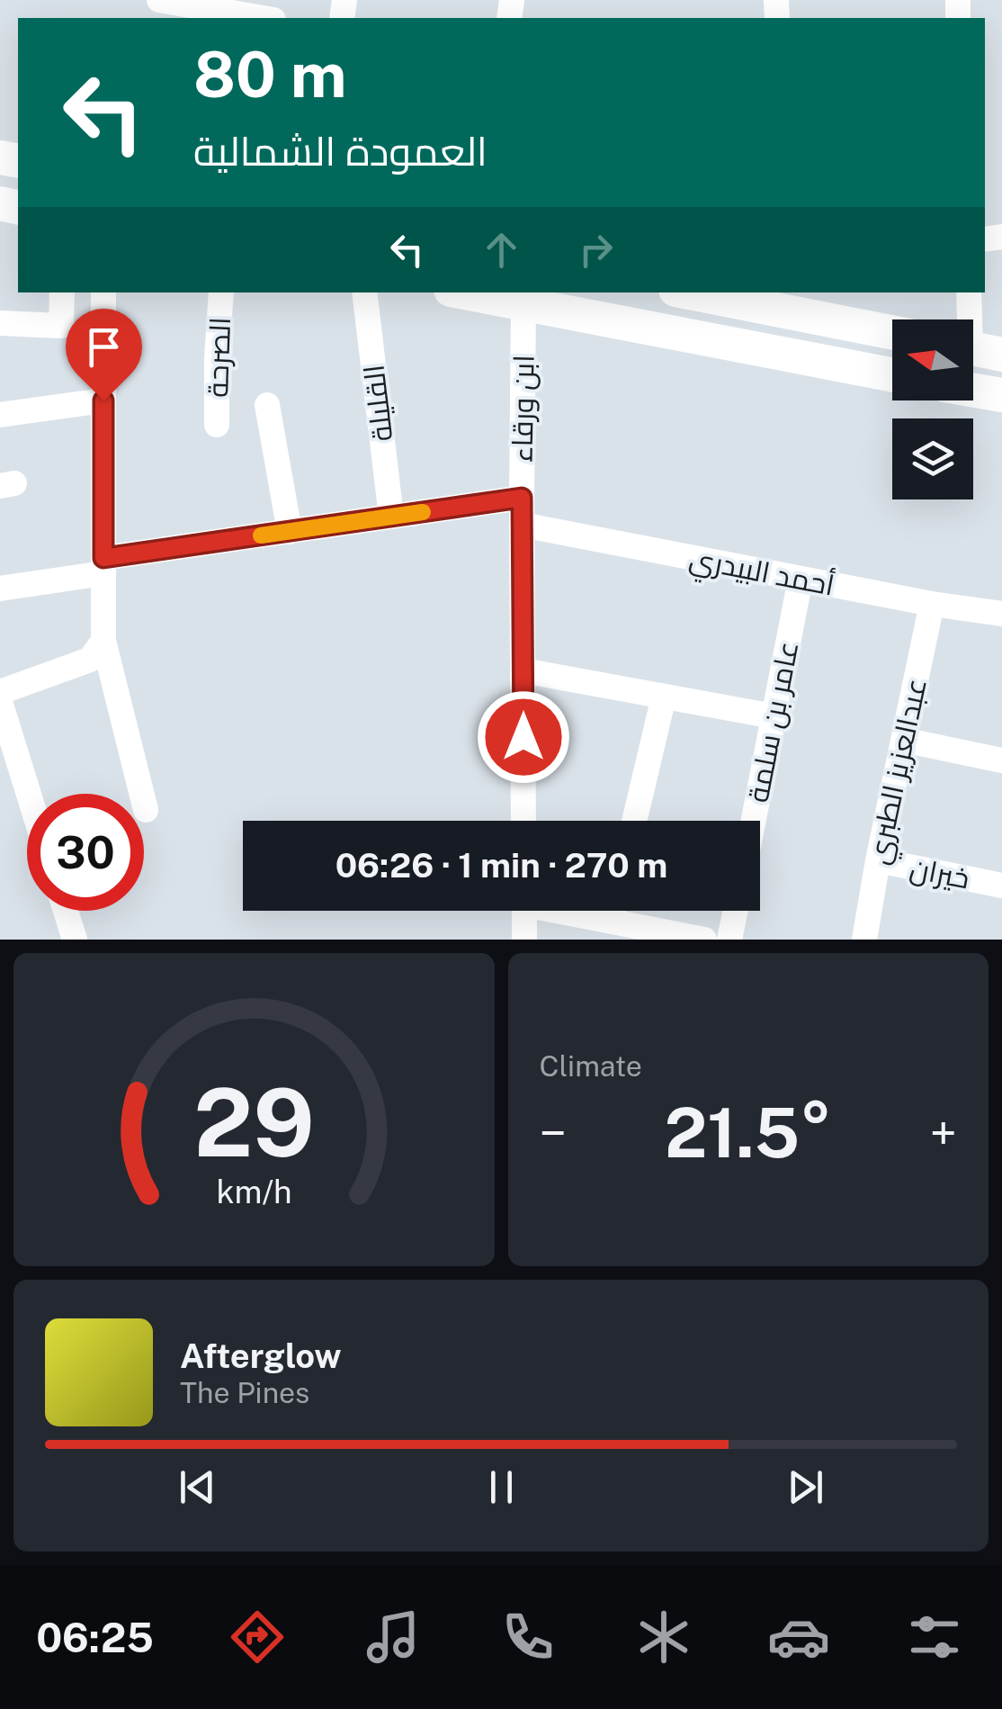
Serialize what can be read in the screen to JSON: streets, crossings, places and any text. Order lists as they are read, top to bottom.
{
  "streets": {
    "street": [
      "الصرحة",
      "القليلة",
      "ابن ورقاء",
      "أحمد البيدري",
      "عامر بن سلمة",
      "عبدالعزيز الطبري",
      "خيران"
    ]
  },
  "crossings": [
    ["ابن ورقاء", "أحمد البيدري"],
    ["أحمد البيدري", "عامر بن سلمة"],
    ["أحمد البيدري", "عبدالعزيز الطبري"],
    ["عبدالعزيز الطبري", "خيران"]
  ],
  "north": "left",
  "page": {
    "turn": ["80 m", "العمودة الشمالية"],
    "limit": "30",
    "trip": "06:26 · 1 min · 270 m",
    "tile": "Climate",
    "heat": ["−", "21.5°", "+"],
    "song": ["Afterglow", "The Pines"],
    "tabs": "06:25",
    "gauge": ["29", "km/h"]
  }
}
